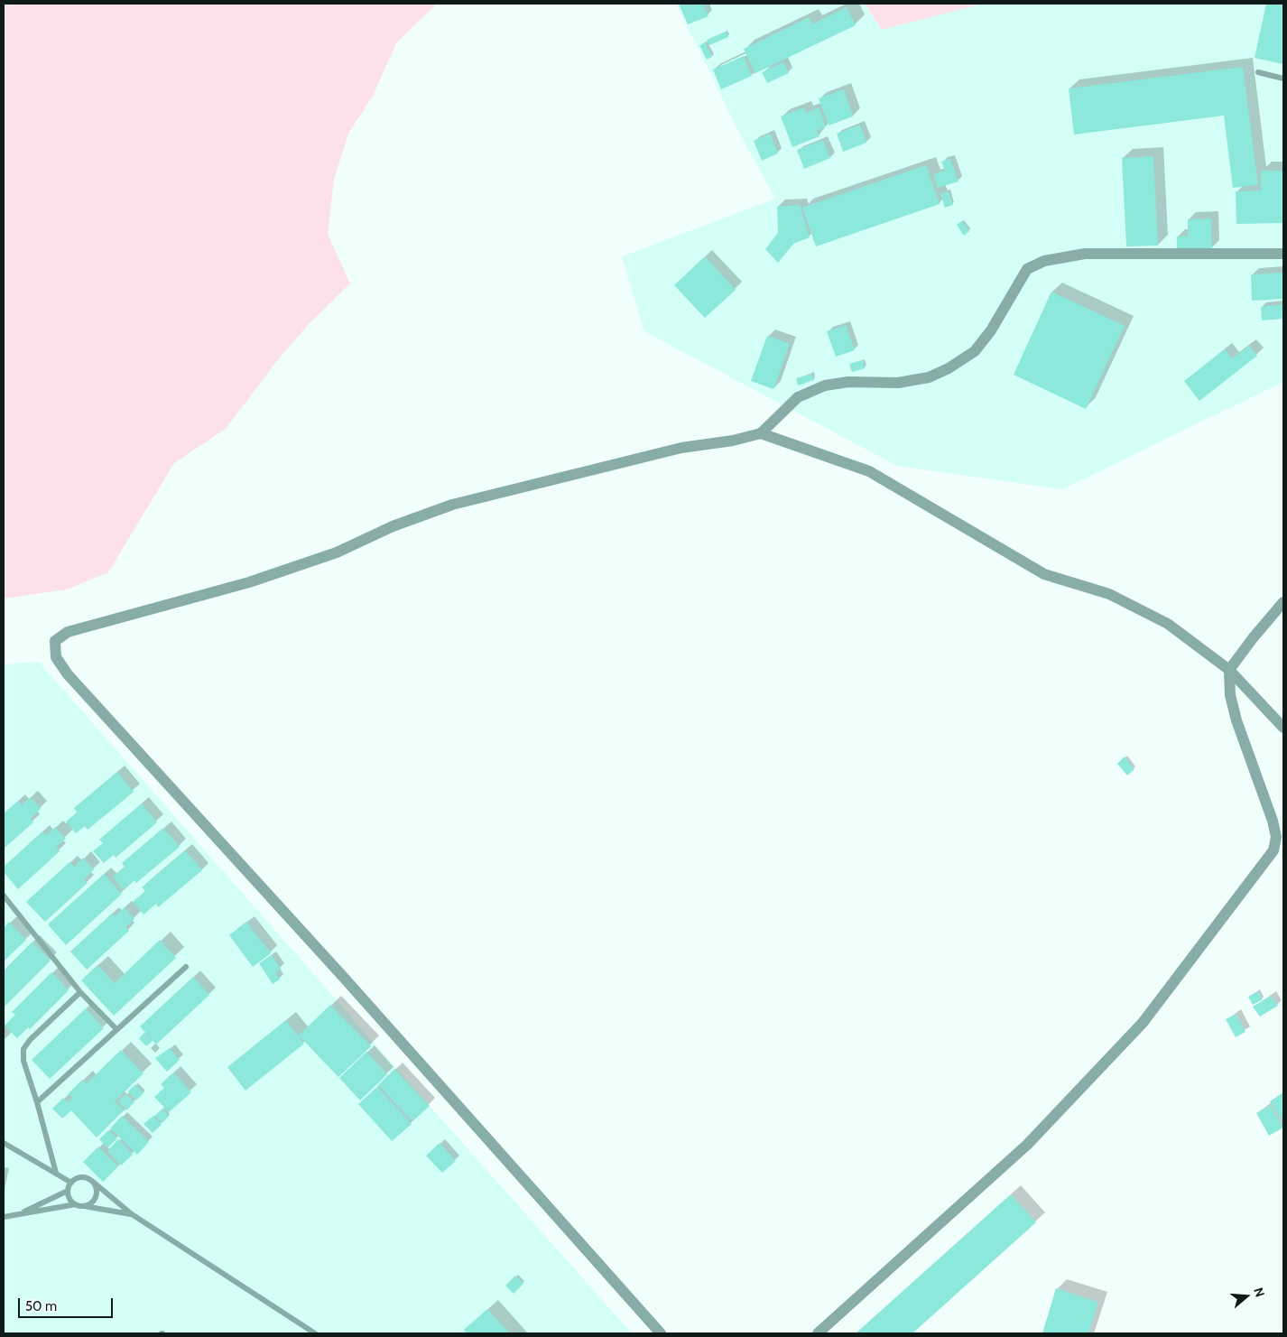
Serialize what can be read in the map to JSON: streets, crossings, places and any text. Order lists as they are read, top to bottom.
{
  "scale_bar": "50 m",
  "north": "right"
}
